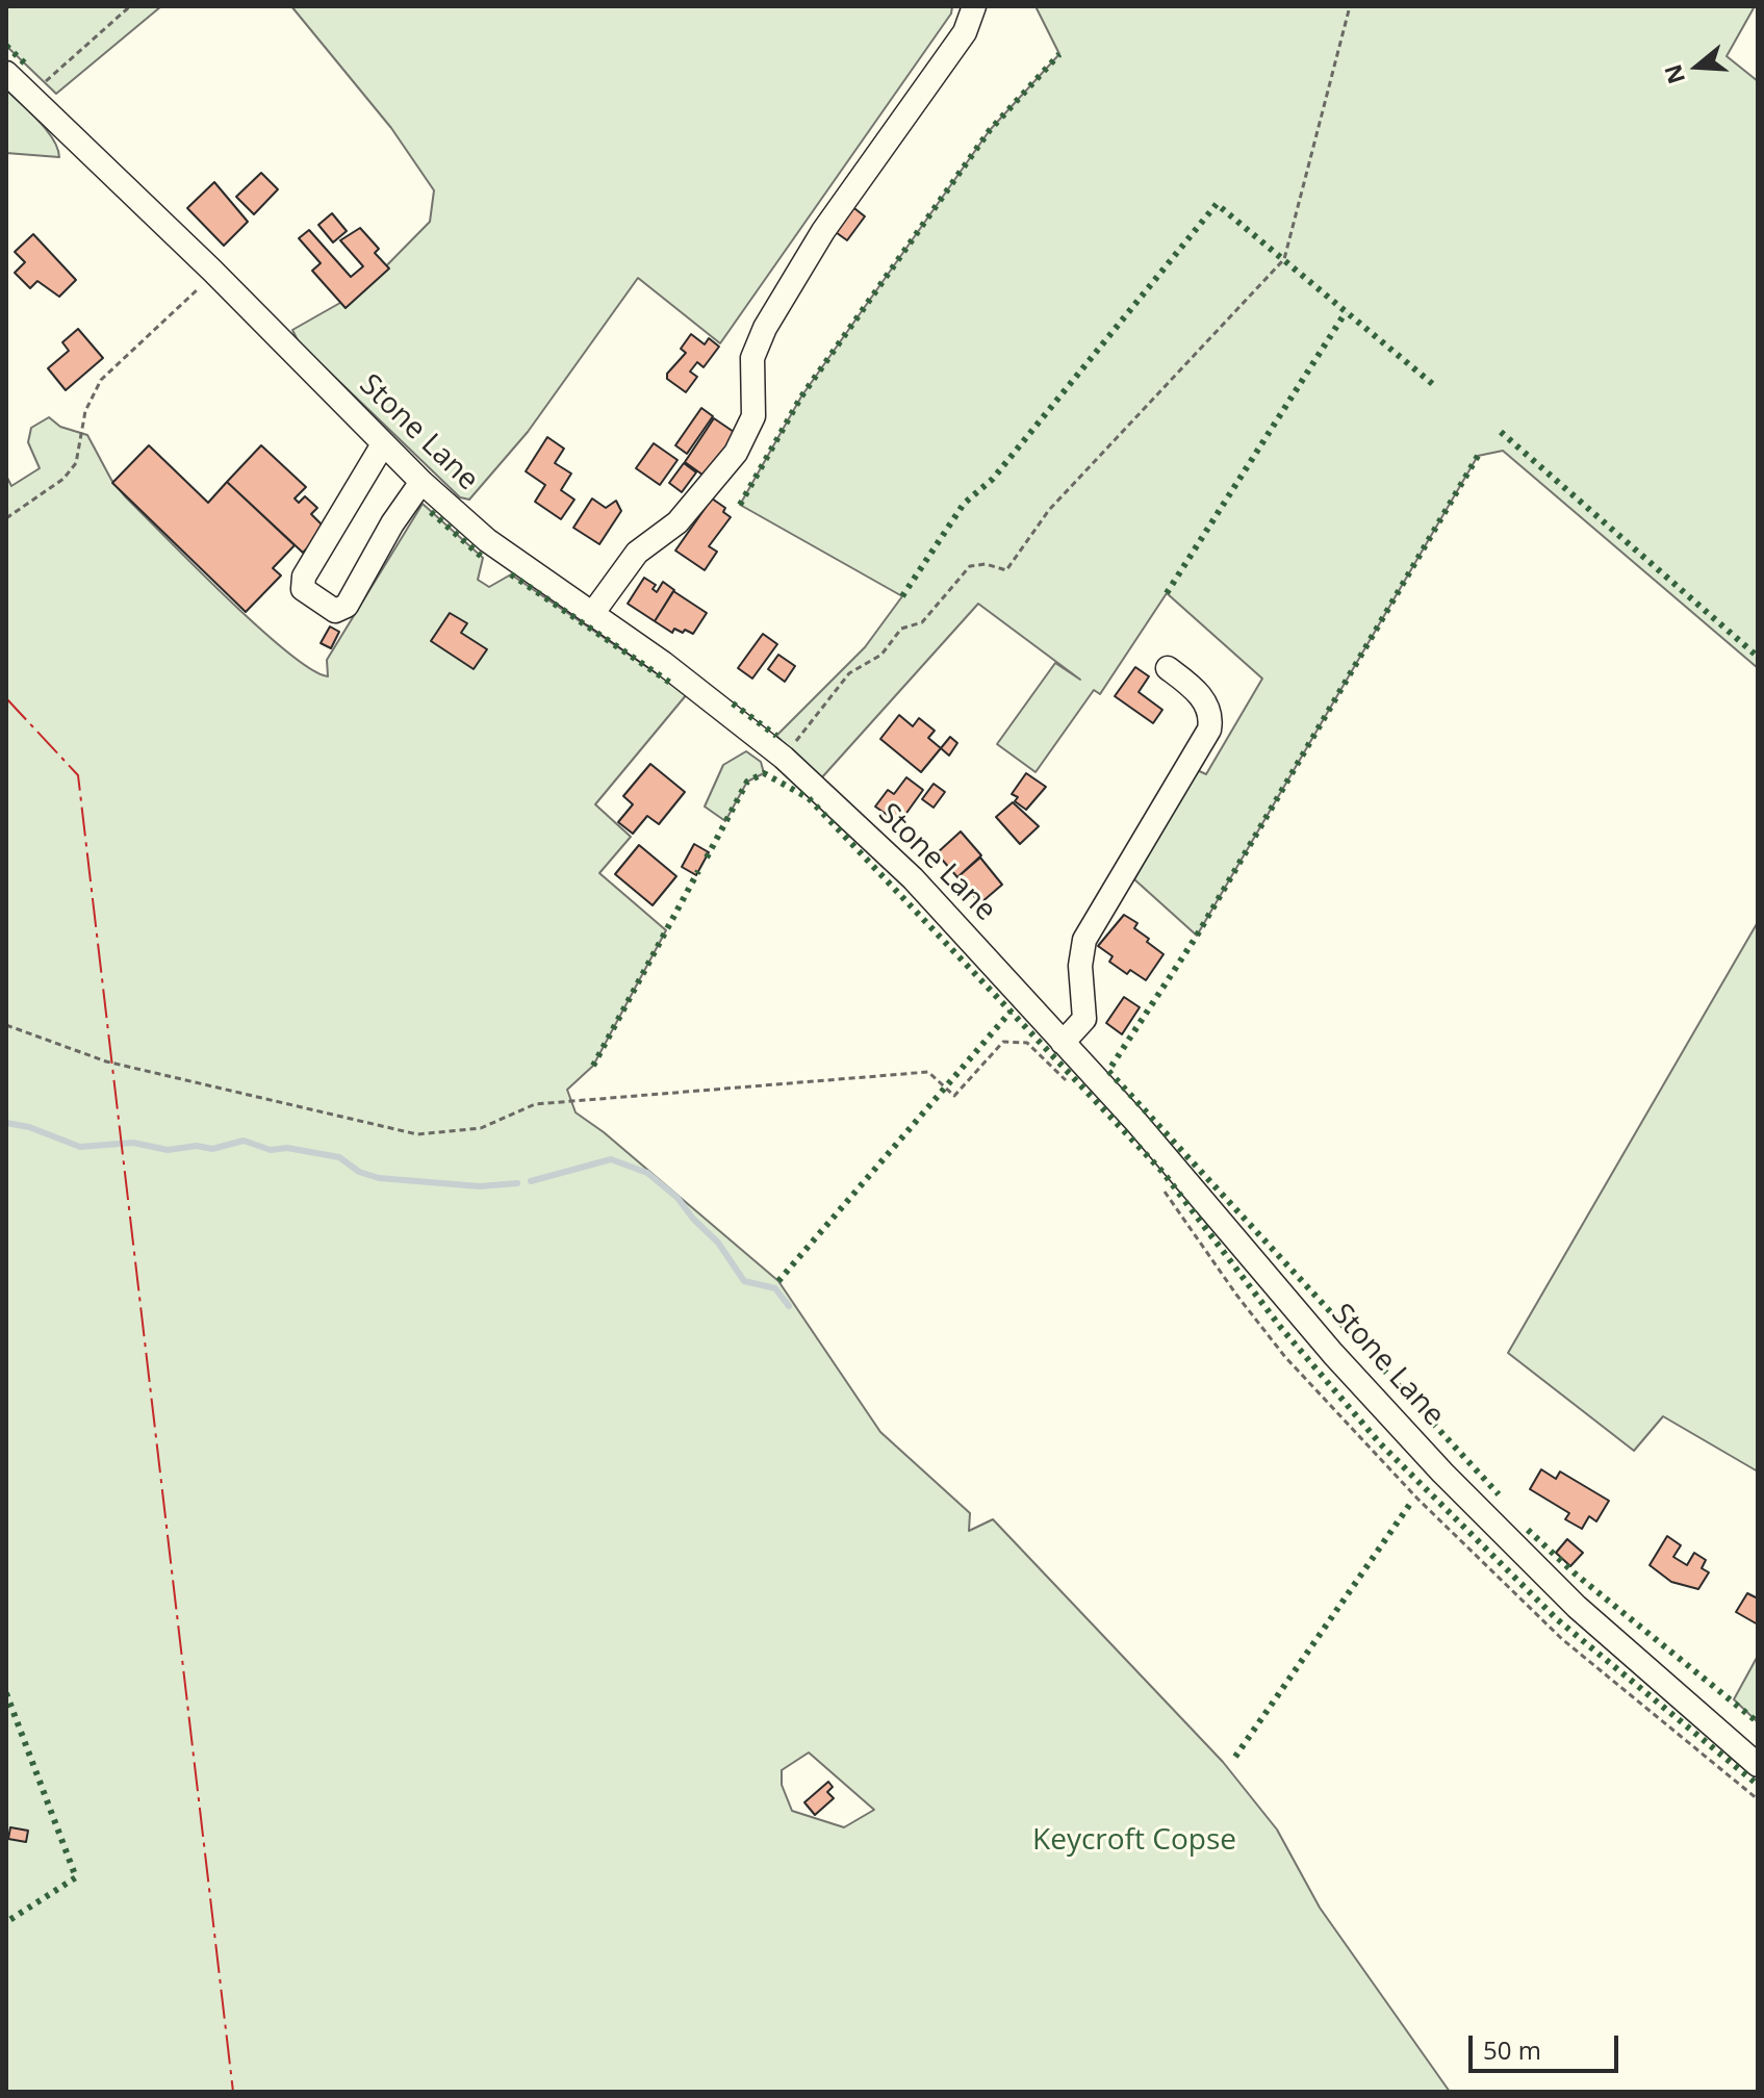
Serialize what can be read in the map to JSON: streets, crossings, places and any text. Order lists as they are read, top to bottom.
{
  "streets": {
    "street": ["Stone Lane"]
  },
  "parks": ["Keycroft Copse"],
  "scale_bar": "50 m",
  "north": "left"
}
